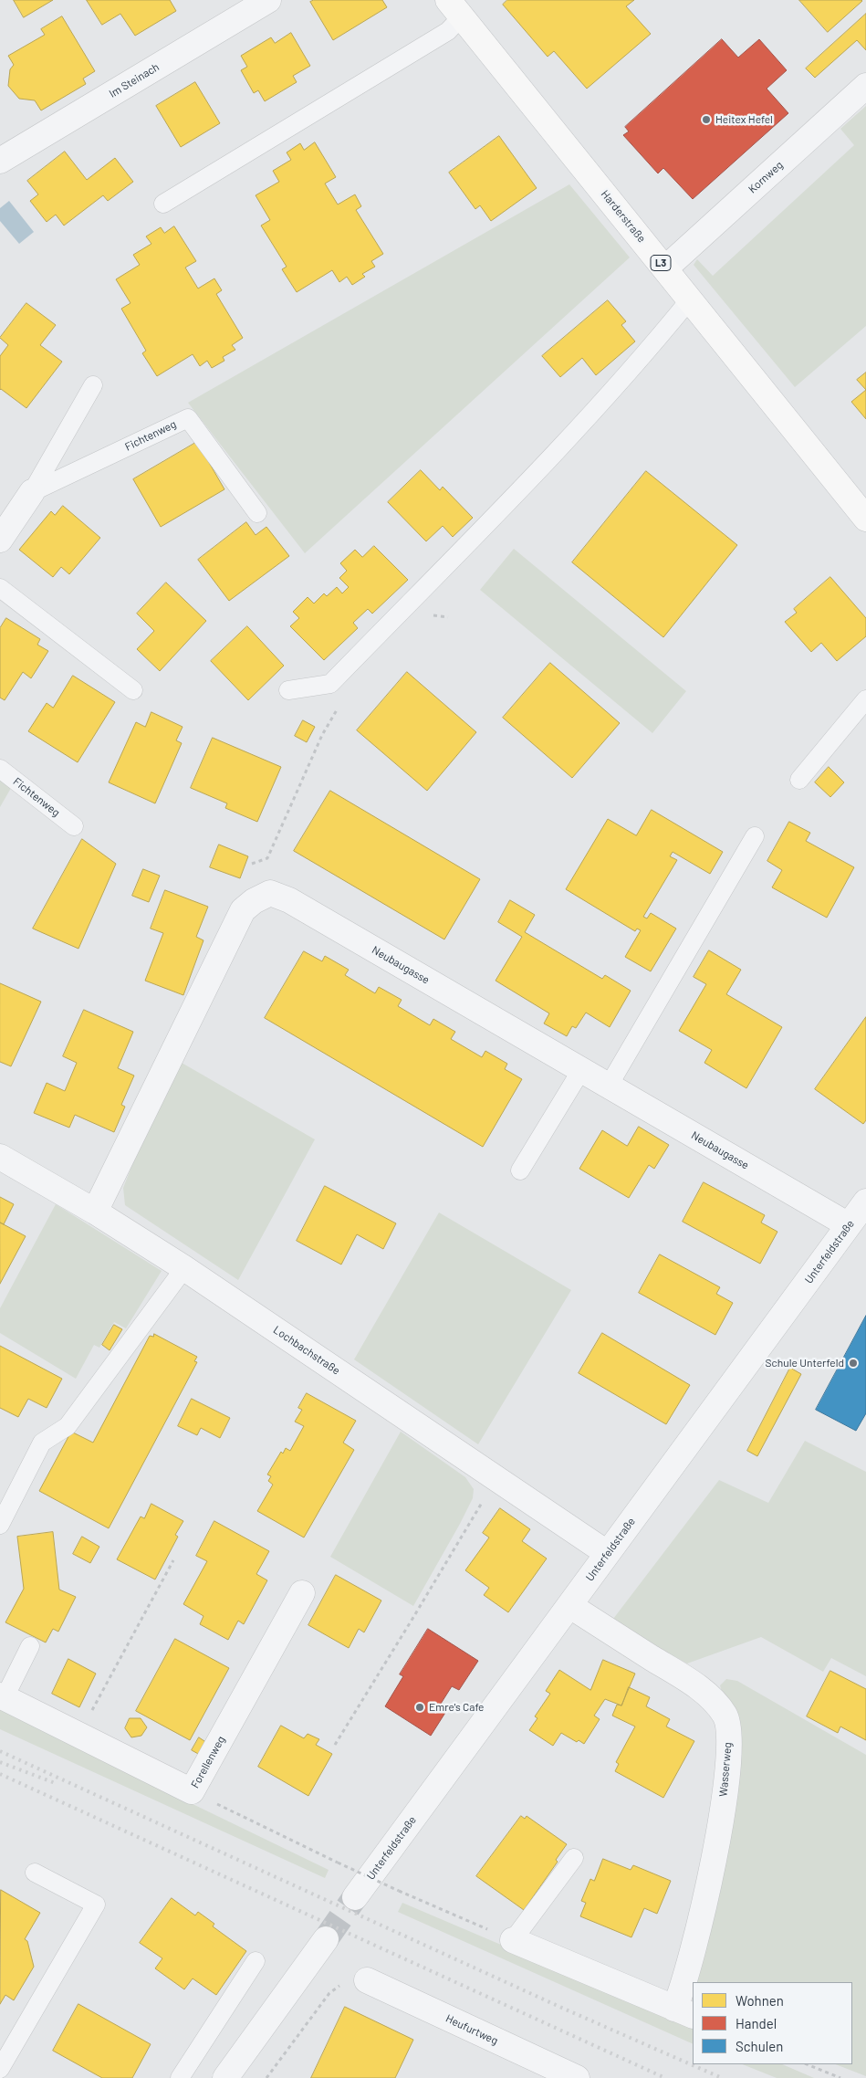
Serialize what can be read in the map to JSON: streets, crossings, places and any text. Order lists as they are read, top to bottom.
{
  "streets": {
    "main road": ["Harderstraße", "L3"],
    "street": [
      "Im Steinach",
      "Kornweg",
      "Fichtenweg",
      "Neubaugasse",
      "Unterfeldstraße",
      "Lochbachstraße",
      "Forellenweg",
      "Wasserweg",
      "Heufurtweg"
    ]
  },
  "crossings": [
    ["Kornweg", "Harderstraße"],
    ["Neubaugasse", "Unterfeldstraße"],
    ["Neubaugasse", "Lochbachstraße"],
    ["Unterfeldstraße", "Lochbachstraße"],
    ["Unterfeldstraße", "Wasserweg"]
  ],
  "places": ["Heitex Hefel", "Schule Unterfeld", "Emre's Cafe"],
  "legend": ["Wohnen", "Handel", "Schulen"]
}
